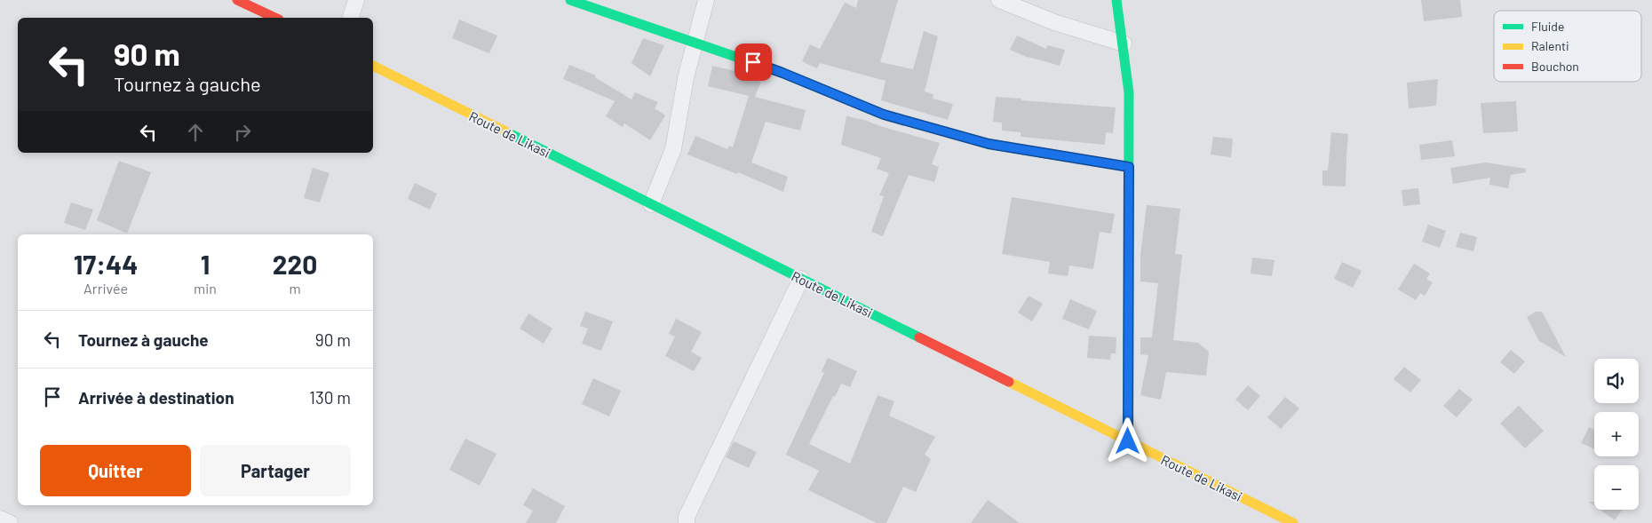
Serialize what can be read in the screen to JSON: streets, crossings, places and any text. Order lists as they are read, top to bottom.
{
  "streets": {
    "main road": ["Route de Likasi"]
  },
  "legend": ["Fluide", "Ralenti", "Bouchon"],
  "page": {
    "turn": ["90 m", "Tournez à gauche"],
    "eta": [
      "17:44",
      "Arrivée",
      "1",
      "min",
      "220",
      "m"
    ],
    "list": [
      {
        "name": "Tournez à gauche",
        "value": "90 m"
      },
      {
        "name": "Arrivée à destination",
        "value": "130 m"
      }
    ],
    "map_buttons": ["+", "−"],
    "buttons": ["Quitter", "Partager"]
  }
}
